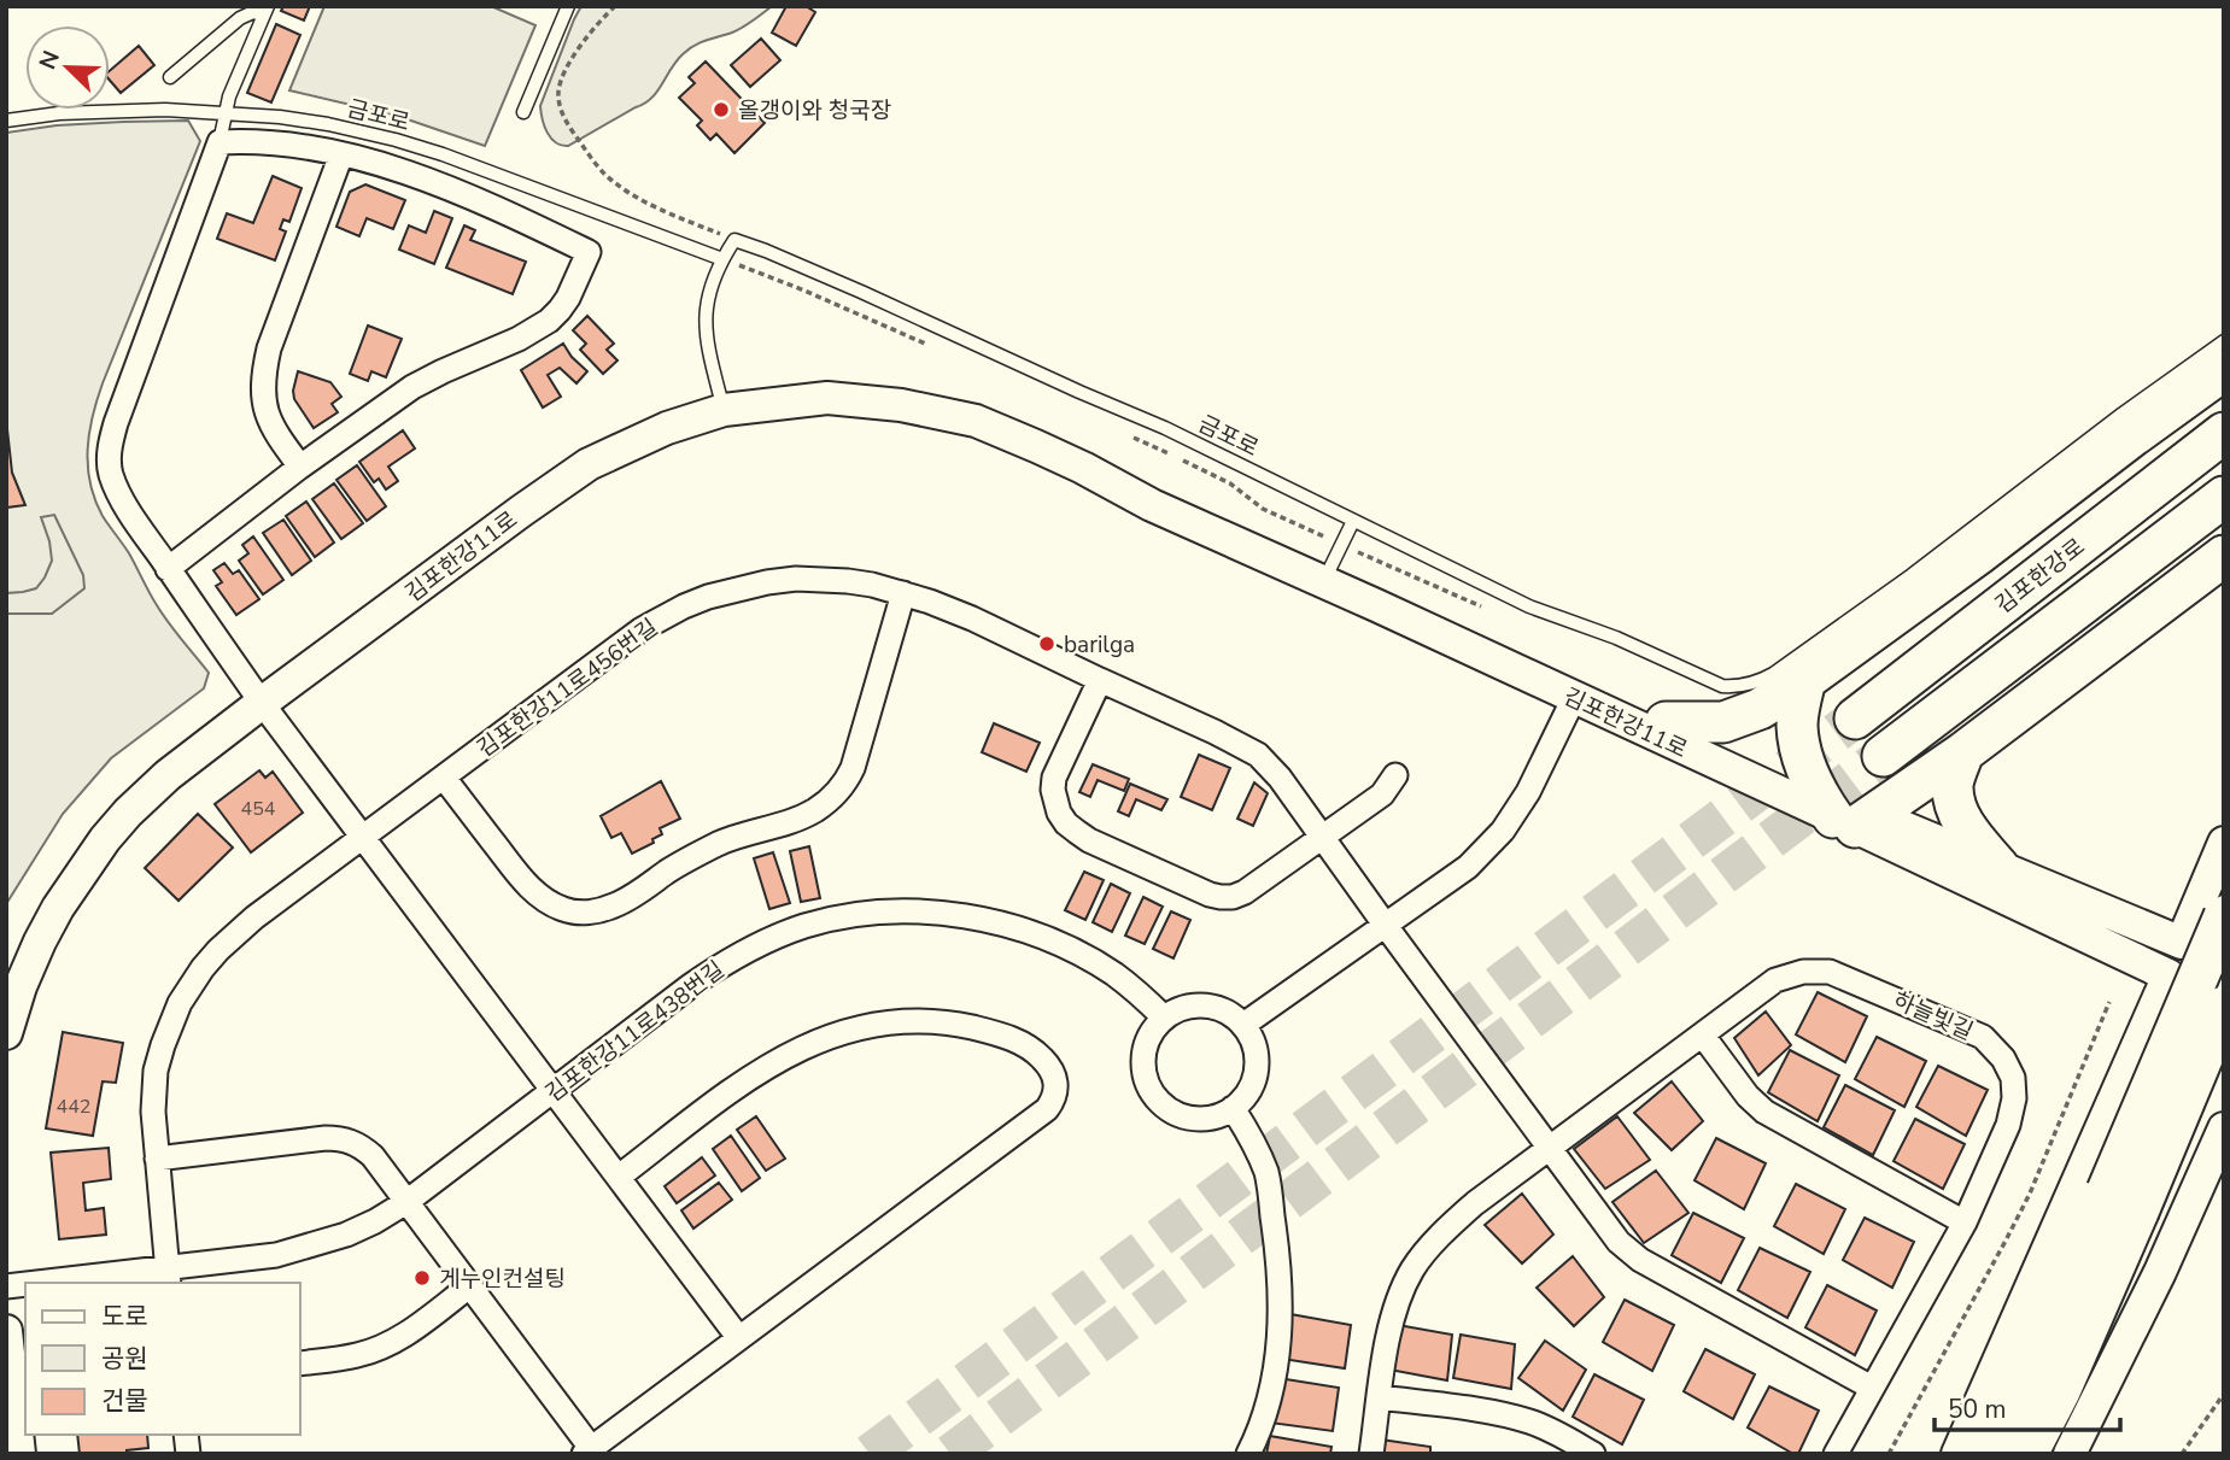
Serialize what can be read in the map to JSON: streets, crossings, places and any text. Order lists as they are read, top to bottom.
{
  "streets": {
    "highway": ["김포한강로"],
    "main road": ["김포한강11로"],
    "street": ["김포한강11로456번길", "하늘빛길", "김포한강11로438번길"],
    "lane": ["금포로"]
  },
  "places": ["올갱이와 청국장", "barilga", "게누인컨설팅"],
  "house_numbers": ["454", "442"],
  "legend": ["도로", "공원", "건물"],
  "scale_bar": "50 m",
  "north": "top left"
}
